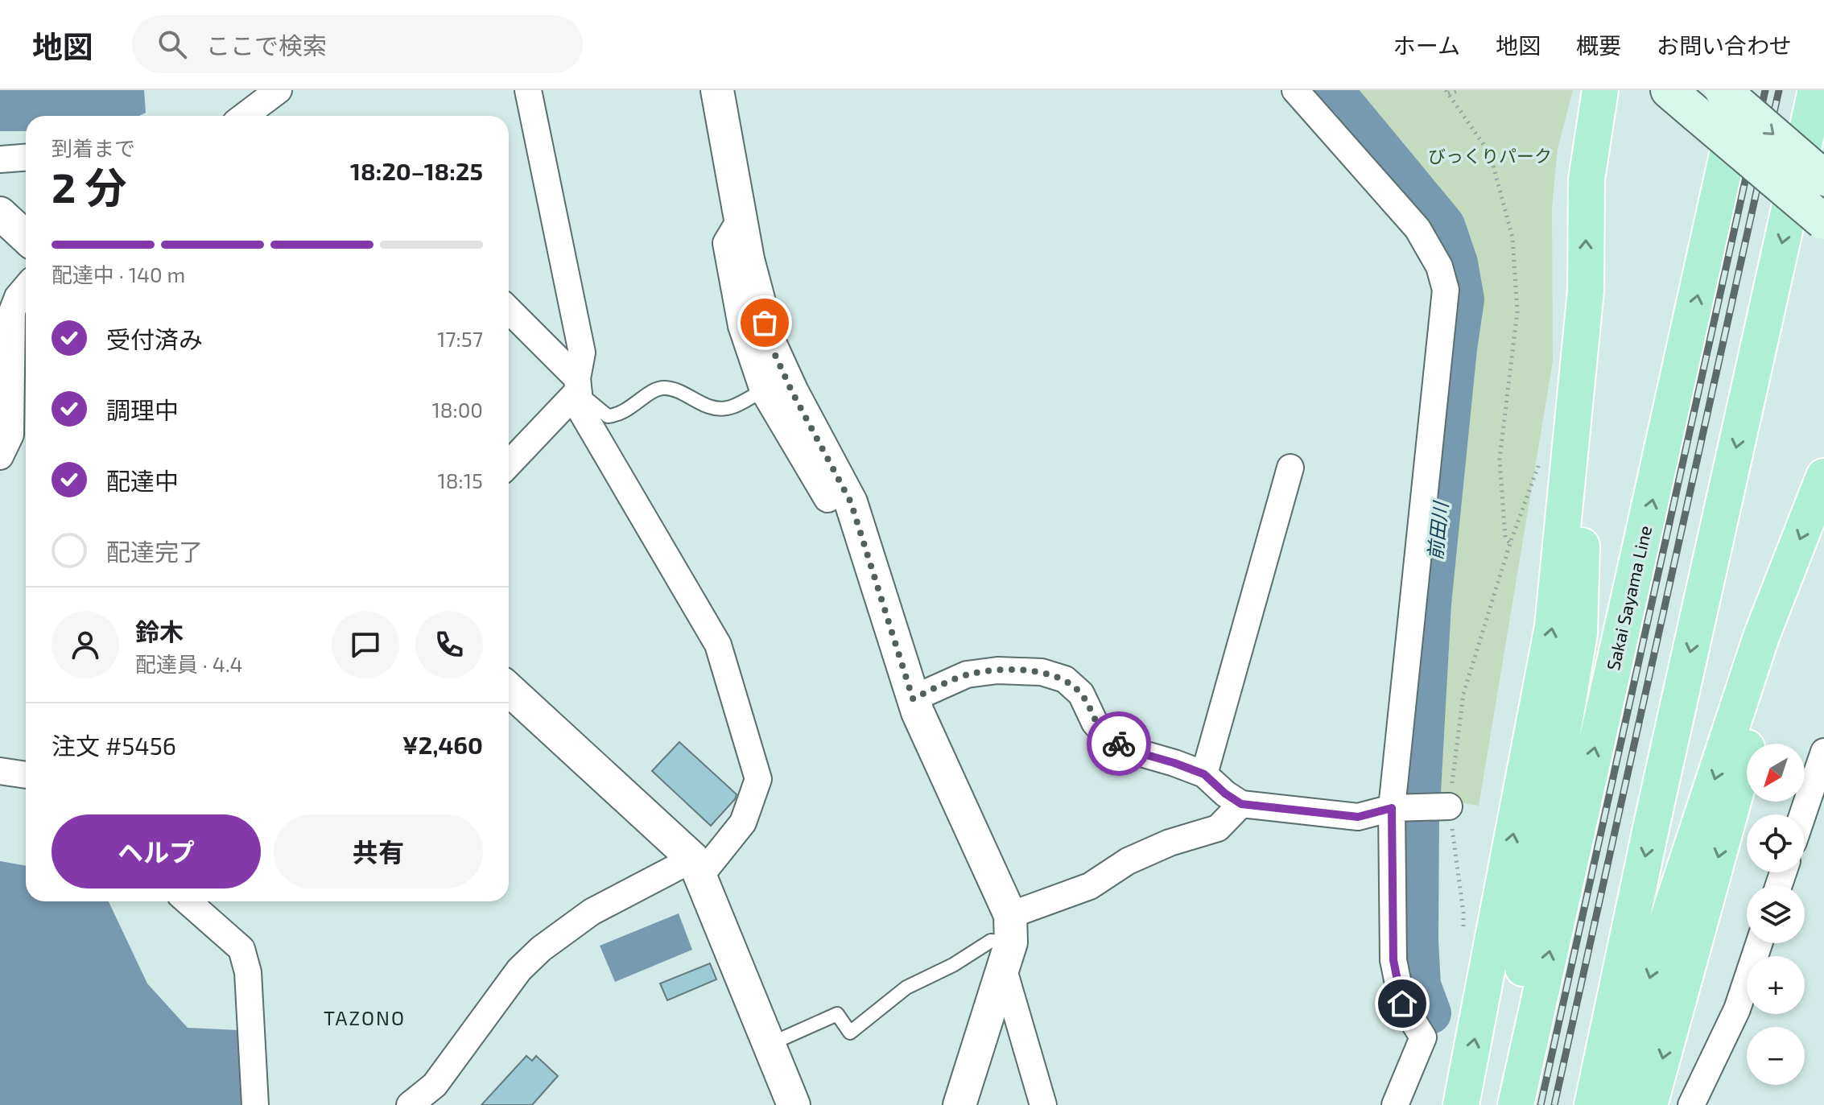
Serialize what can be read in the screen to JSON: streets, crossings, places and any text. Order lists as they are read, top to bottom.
{
  "streets": {
    "main road": ["Sakai Sayama Line"]
  },
  "districts": ["TAZONO"],
  "water": ["前田川"],
  "parks": ["びっくりパーク"],
  "north": "bottom left",
  "page": {
    "header": "地図",
    "search": "ここで検索",
    "nav": [
      "ホーム",
      "地図",
      "概要",
      "お問い合わせ"
    ],
    "heading": ["2 分", "到着まで", "18:20–18:25"],
    "panel": [
      "鈴木",
      "配達員 · 4.4",
      "注文 #5456",
      "¥2,460"
    ],
    "bar": "配達中 · 140 m",
    "list": [
      ["受付済み", "17:57"],
      ["調理中", "18:00"],
      ["配達中", "18:15"],
      "配達完了"
    ],
    "map_buttons": ["+", "−"],
    "buttons": ["ヘルプ", "共有"]
  }
}
